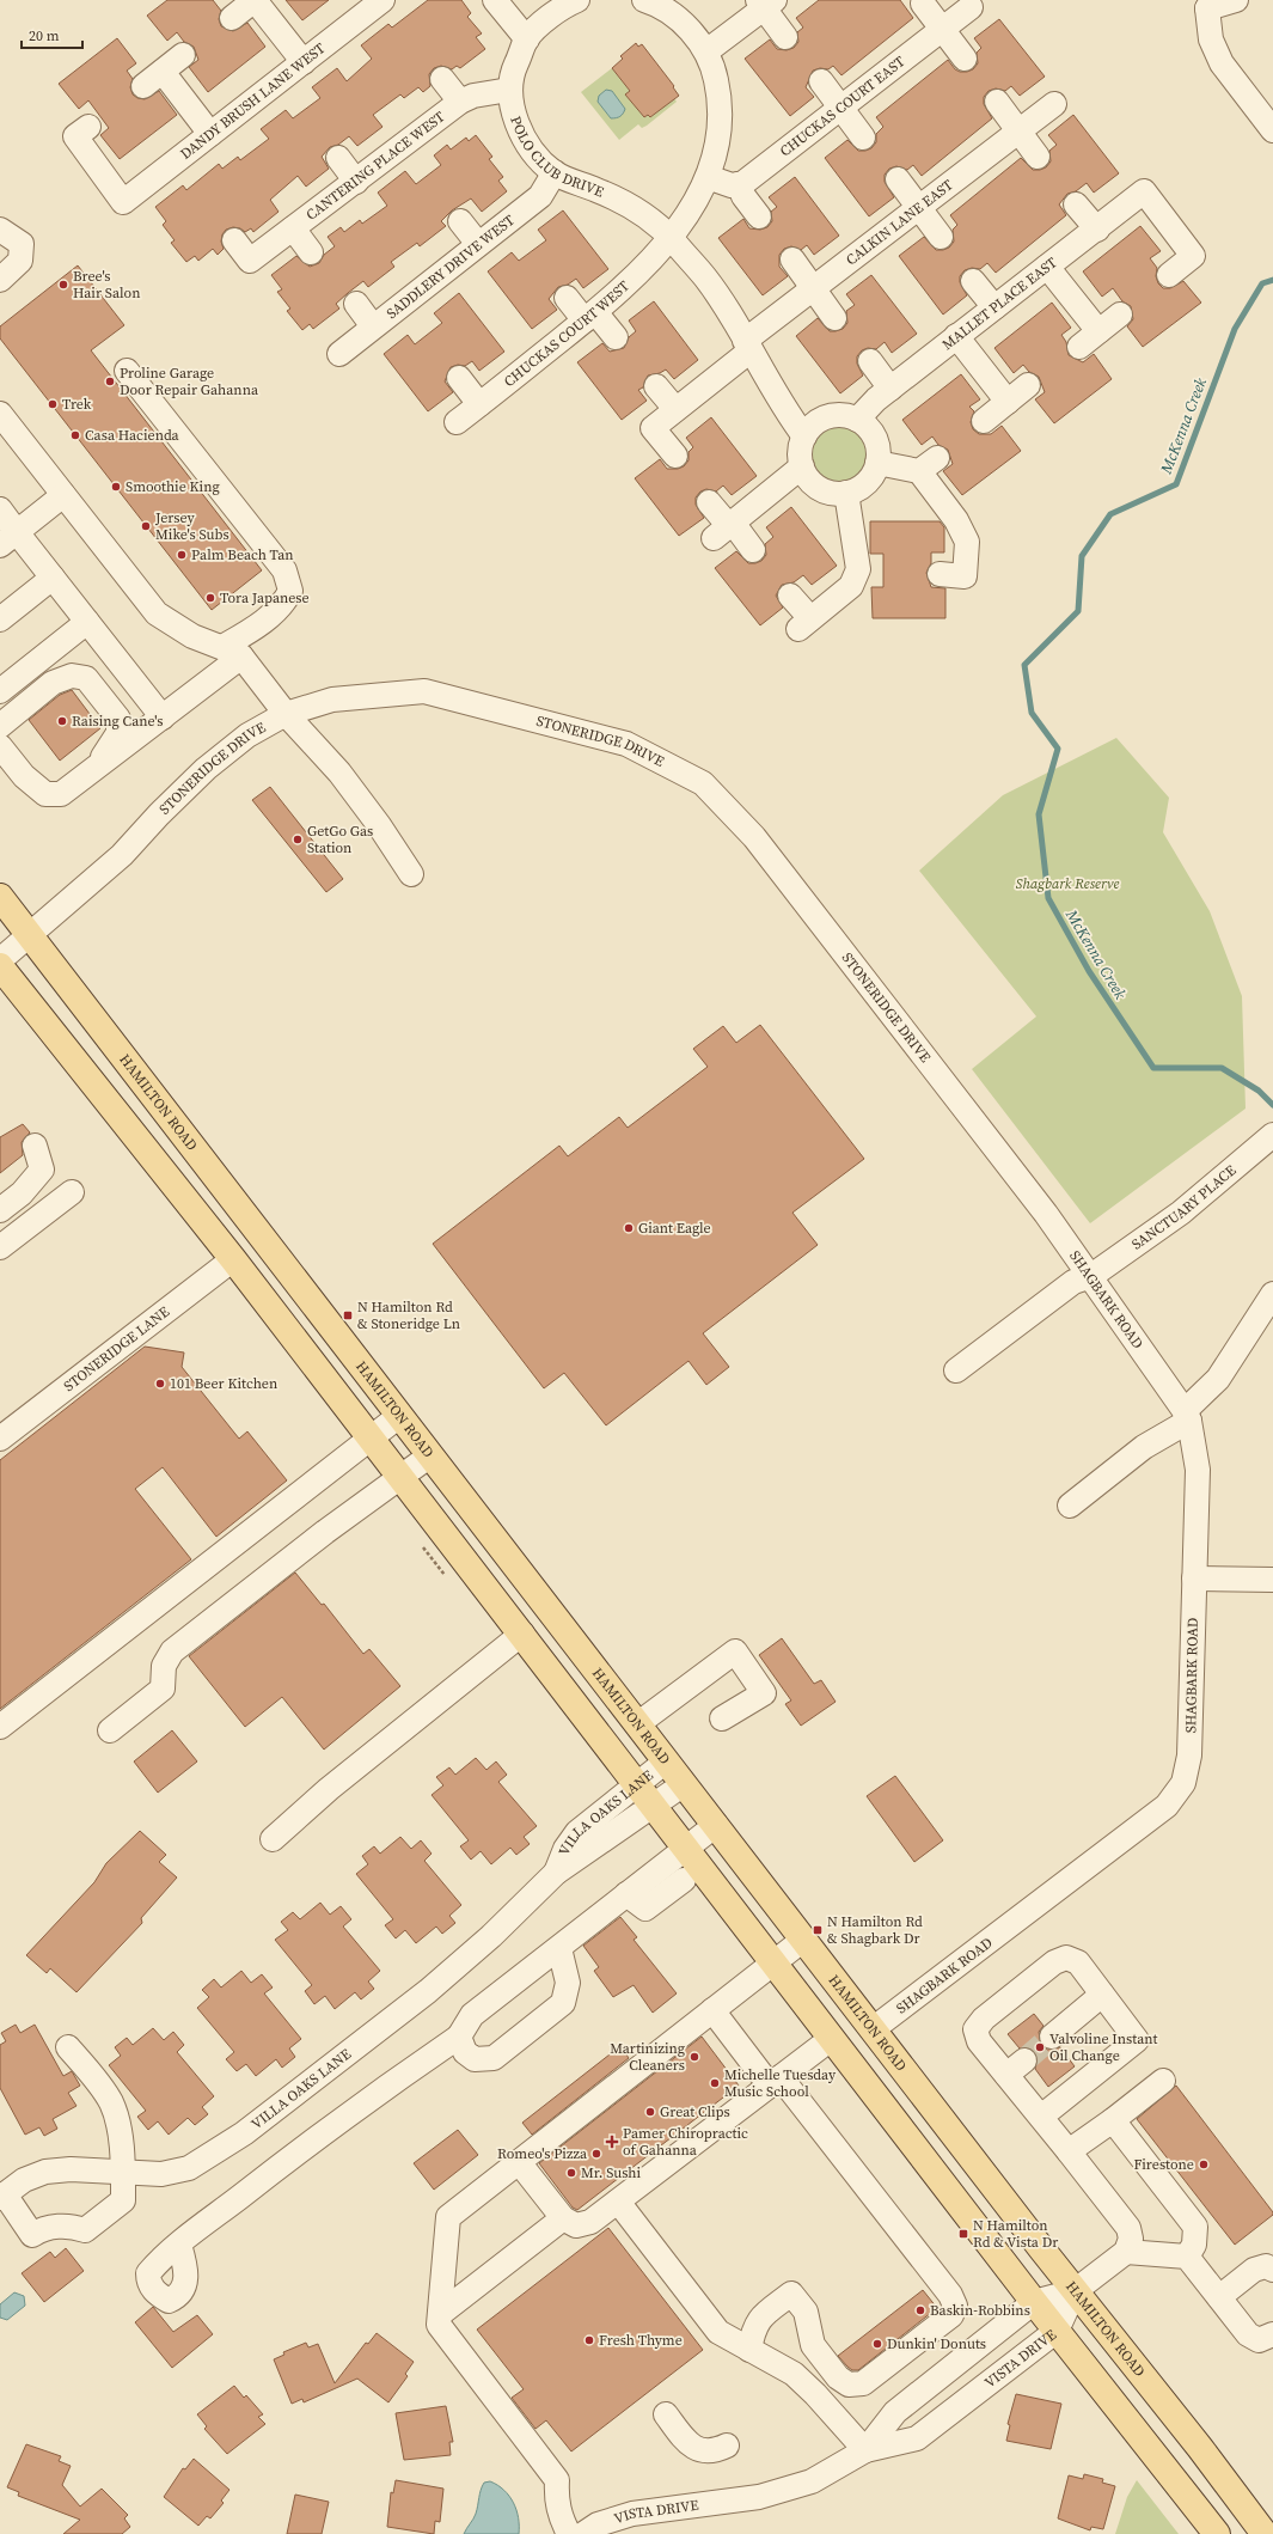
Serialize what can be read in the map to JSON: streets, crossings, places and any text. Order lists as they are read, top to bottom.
{
  "streets": {
    "main road": ["HAMILTON ROAD"],
    "street": [
      "DANDY BRUSH LANE WEST",
      "CHUCKAS COURT EAST",
      "POLO CLUB DRIVE",
      "CANTERING PLACE WEST",
      "CALKIN LANE EAST",
      "SADDLERY DRIVE WEST",
      "MALLET PLACE EAST",
      "CHUCKAS COURT WEST",
      "STONERIDGE DRIVE",
      "SANCTUARY PLACE",
      "SHAGBARK ROAD",
      "STONERIDGE LANE",
      "VILLA OAKS LANE",
      "VISTA DRIVE"
    ]
  },
  "crossings": [
    ["POLO CLUB DRIVE", "CANTERING PLACE WEST"],
    ["POLO CLUB DRIVE", "CALKIN LANE EAST"],
    ["POLO CLUB DRIVE", "SADDLERY DRIVE WEST"],
    ["POLO CLUB DRIVE", "MALLET PLACE EAST"],
    ["POLO CLUB DRIVE", "CHUCKAS COURT WEST"],
    ["STONERIDGE DRIVE", "HAMILTON ROAD"],
    ["STONERIDGE DRIVE", "SHAGBARK ROAD"],
    ["HAMILTON ROAD", "SHAGBARK ROAD"],
    ["HAMILTON ROAD", "VILLA OAKS LANE"],
    ["HAMILTON ROAD", "VISTA DRIVE"],
    ["SANCTUARY PLACE", "SHAGBARK ROAD"]
  ],
  "water": ["McKenna Creek"],
  "parks": ["Shagbark Reserve"],
  "places": {
    "other": [
      "Bree's Hair Salon",
      "Proline Garage Door Repair Gahanna",
      "Trek",
      "Casa Hacienda",
      "Smoothie King",
      "Jersey Mike's Subs",
      "Palm Beach Tan",
      "Tora Japanese",
      "Raising Cane's",
      "GetGo Gas Station",
      "Giant Eagle",
      "101 Beer Kitchen",
      "Valvoline Instant Oil Change",
      "Martinizing Cleaners",
      "Michelle Tuesday Music School",
      "Great Clips",
      "Romeo's Pizza",
      "Firestone",
      "Mr. Sushi",
      "Baskin-Robbins",
      "Fresh Thyme",
      "Dunkin' Donuts"
    ],
    "transit": ["N Hamilton Rd & Stoneridge Ln", "N Hamilton Rd & Shagbark Dr", "N Hamilton Rd & Vista Dr"],
    "health": ["Pamer Chiropractic of Gahanna"]
  },
  "scale_bar": "20 m"
}
